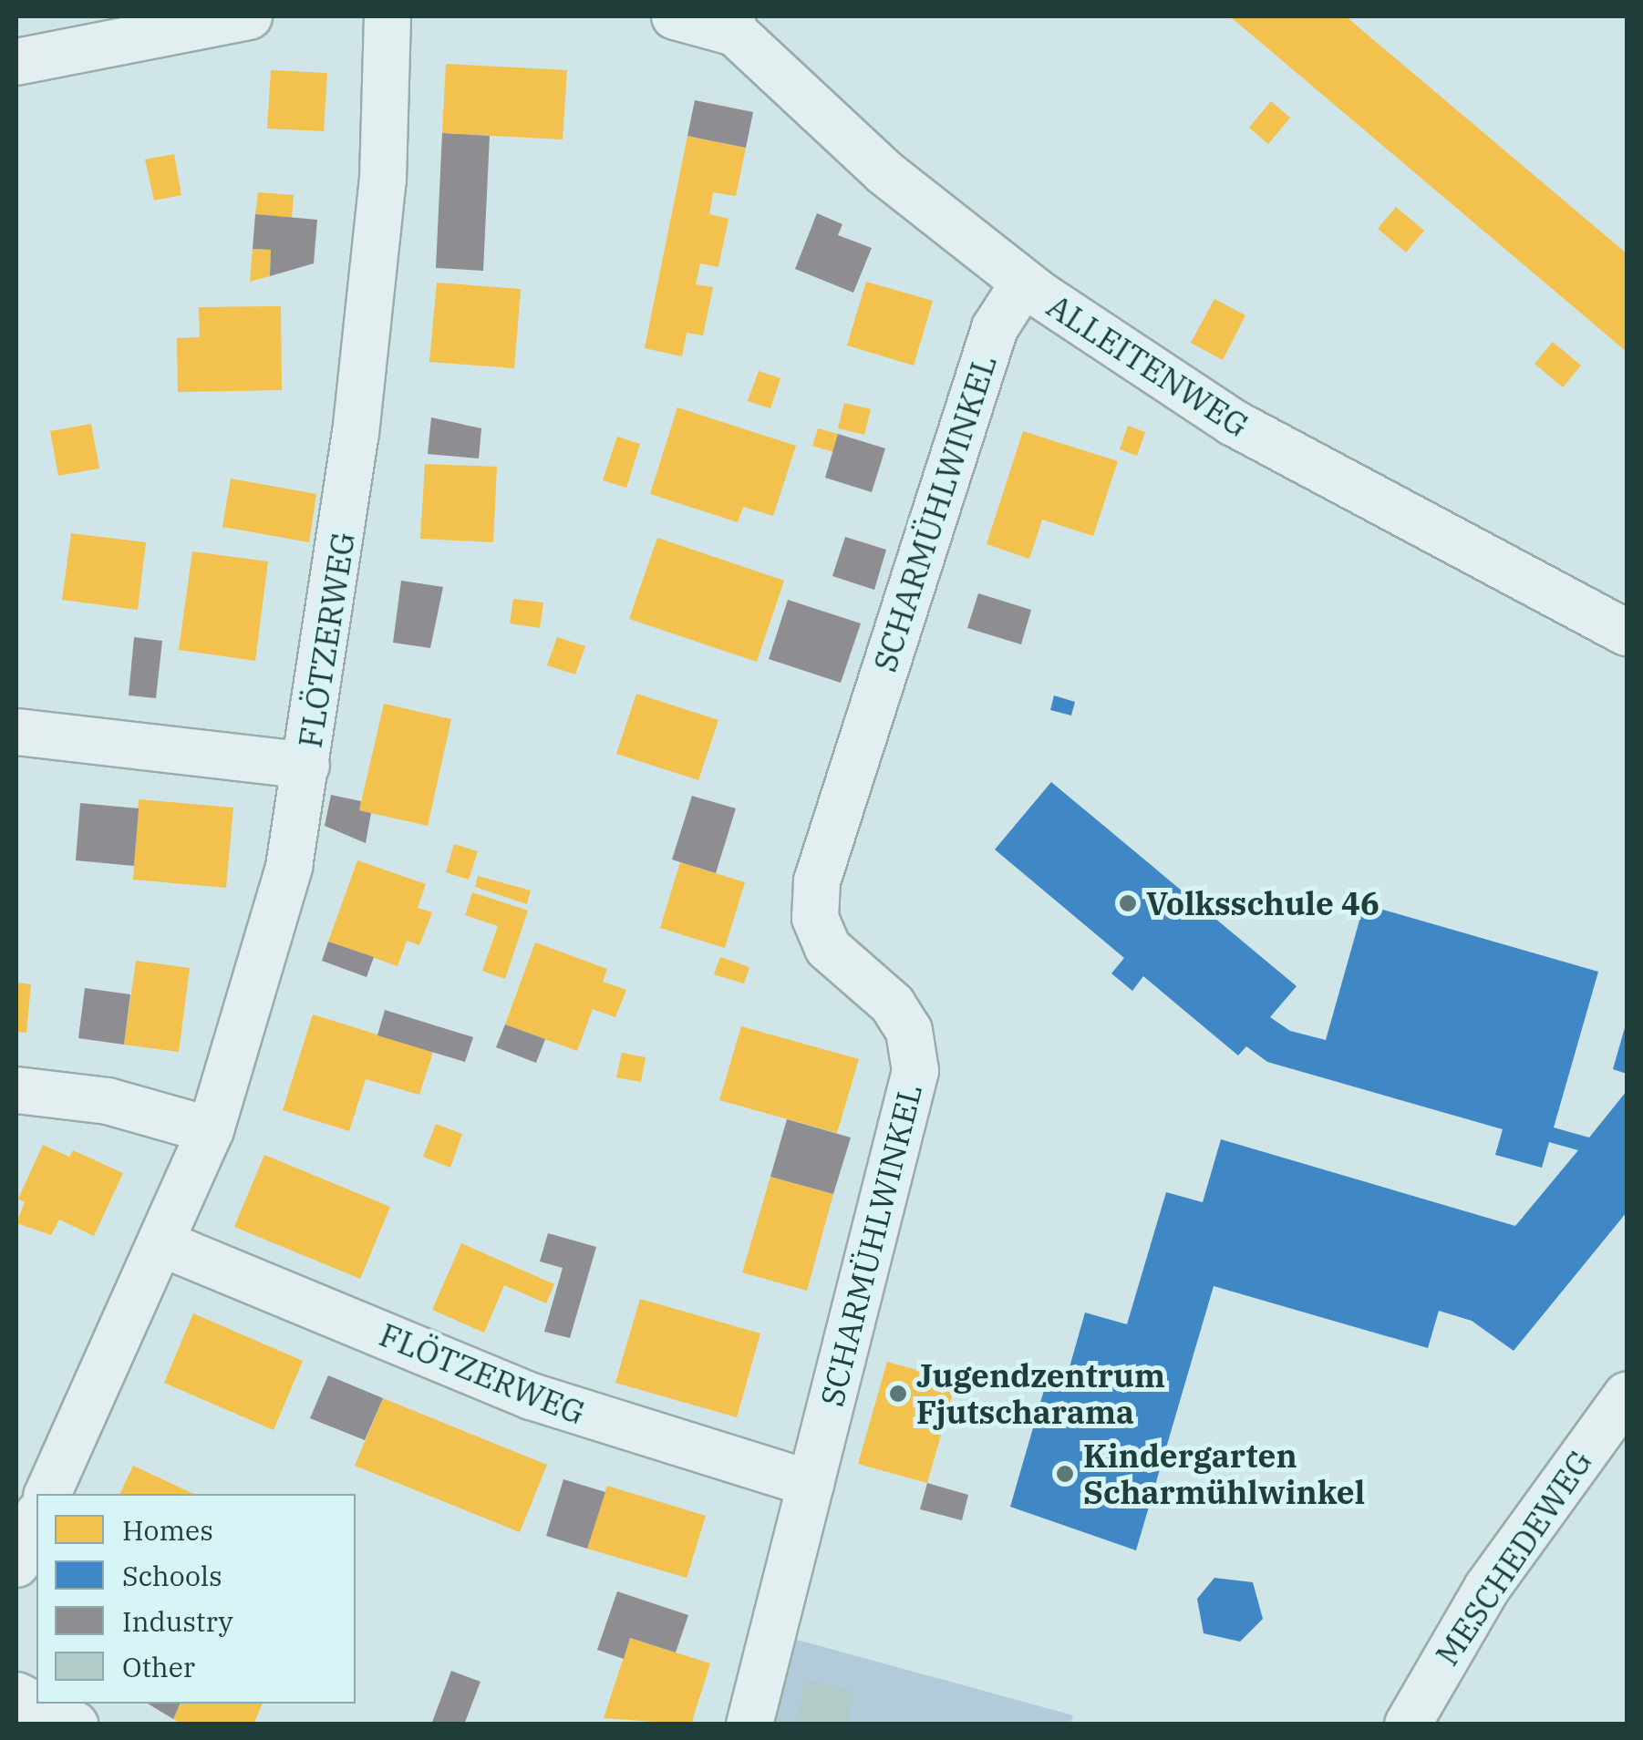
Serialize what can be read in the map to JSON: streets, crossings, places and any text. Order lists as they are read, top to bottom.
{
  "streets": {
    "street": [
      "ALLEITENWEG",
      "SCHARMÜHLWINKEL",
      "FLÖTZERWEG",
      "MESCHEDEWEG"
    ]
  },
  "crossings": [
    ["ALLEITENWEG", "SCHARMÜHLWINKEL"],
    ["SCHARMÜHLWINKEL", "FLÖTZERWEG"]
  ],
  "places": ["Volksschule 46", "Jugendzentrum Fjutscharama", "Kindergarten Scharmühlwinkel"],
  "legend": [
    "Homes",
    "Schools",
    "Industry",
    "Other"
  ]
}
